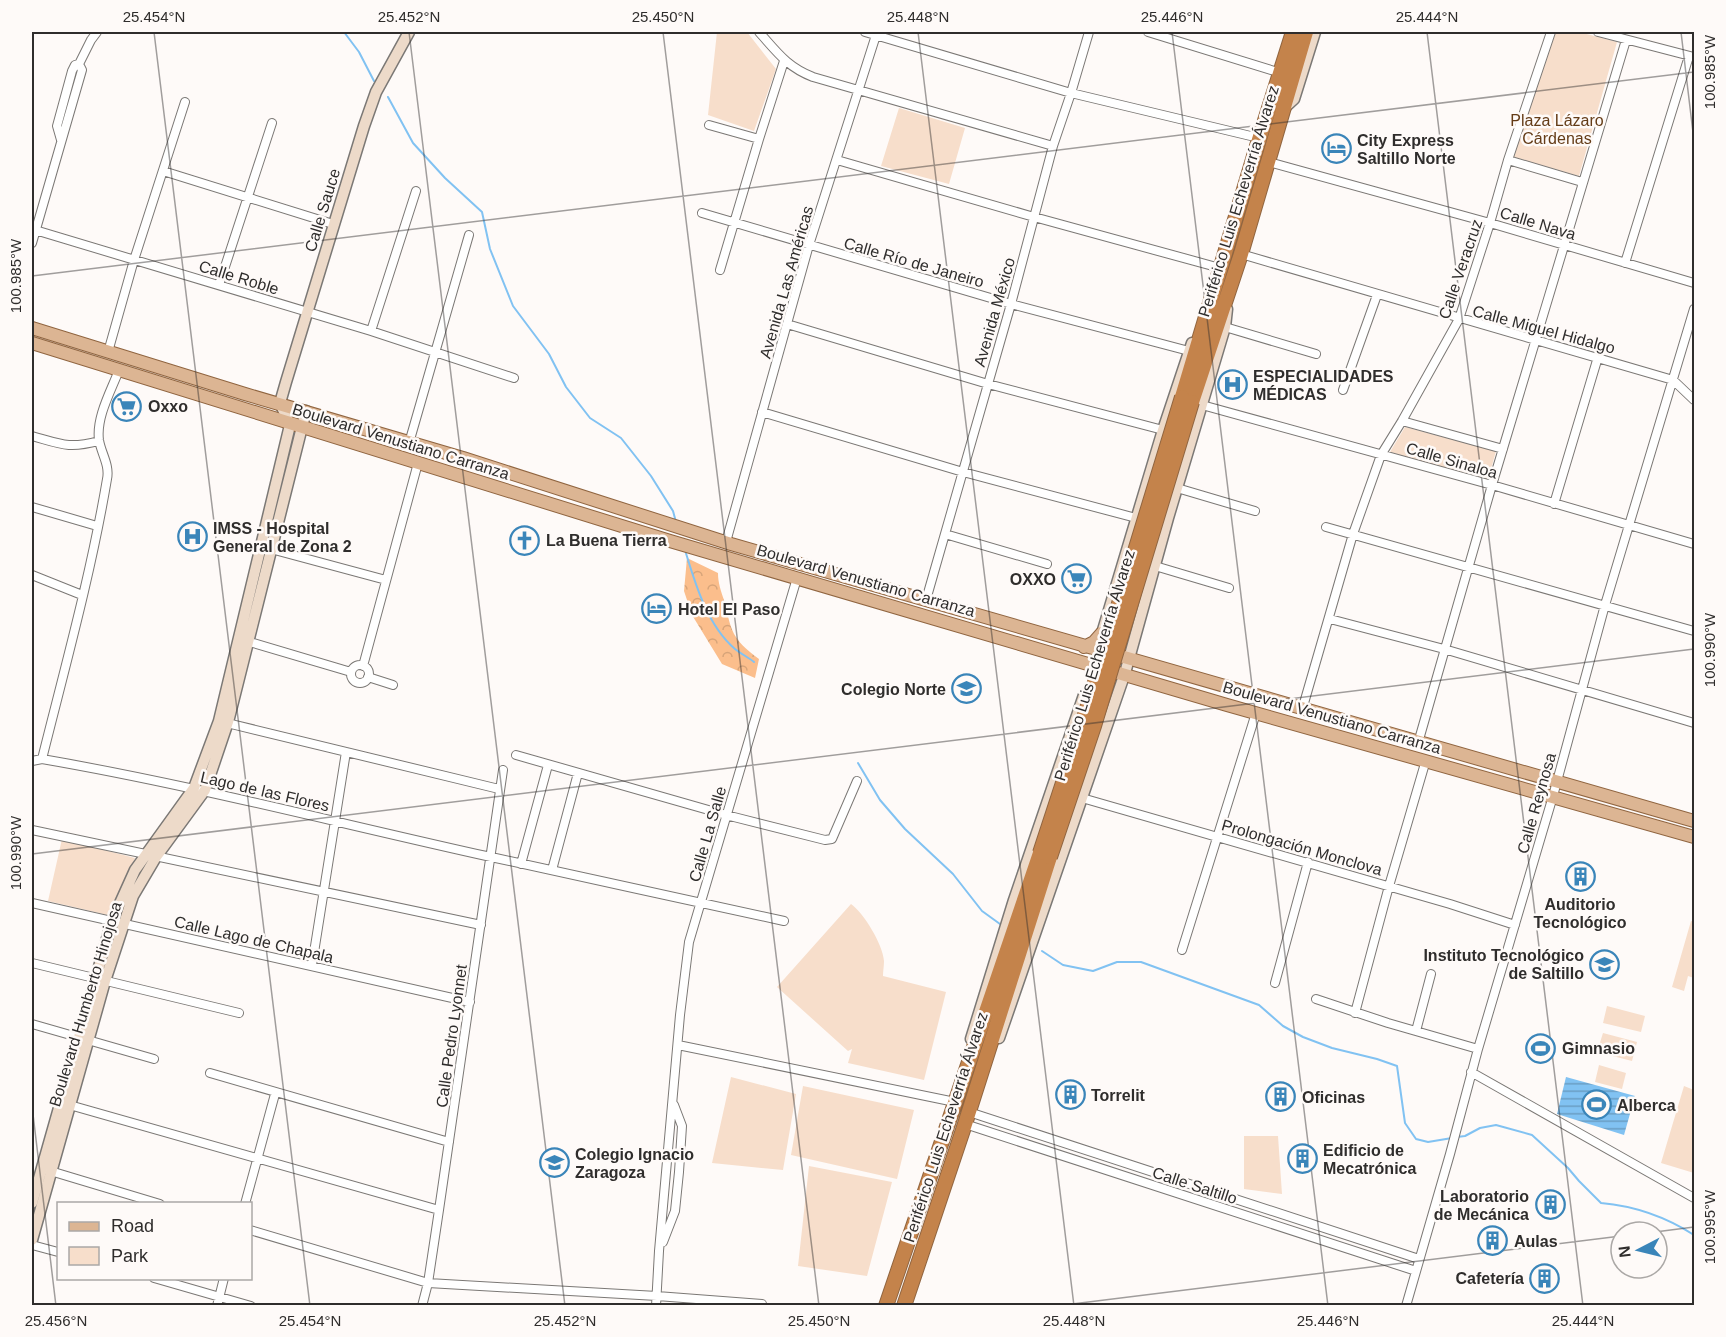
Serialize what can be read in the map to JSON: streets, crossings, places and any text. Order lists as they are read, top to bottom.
{
  "streets": {
    "highway": ["Periférico Luis Echeverría Álvarez"],
    "main road": ["Boulevard Venustiano Carranza"],
    "street": [
      "Calle Sauce",
      "Calle Nava",
      "Calle Río de Janeiro",
      "Calle Veracruz",
      "Calle Roble",
      "Avenida Las Américas",
      "Avenida México",
      "Calle Miguel Hidalgo",
      "Calle Sinaloa",
      "Lago de las Flores",
      "Calle Reynosa",
      "Calle La Salle",
      "Prolongación Monclova",
      "Calle Lago de Chapala",
      "Boulevard Humberto Hinojosa",
      "Calle Pedro Lyonnet",
      "Calle Saltillo"
    ]
  },
  "crossings": [
    ["Periférico Luis Echeverría Álvarez", "Calle Nava"],
    ["Periférico Luis Echeverría Álvarez", "Calle Río de Janeiro"],
    ["Periférico Luis Echeverría Álvarez", "Calle Miguel Hidalgo"],
    ["Periférico Luis Echeverría Álvarez", "Boulevard Venustiano Carranza"],
    ["Periférico Luis Echeverría Álvarez", "Calle Sinaloa"],
    ["Periférico Luis Echeverría Álvarez", "Calle Saltillo"],
    ["Calle Sauce", "Calle Roble"],
    ["Calle Sauce", "Boulevard Venustiano Carranza"],
    ["Calle Nava", "Calle Veracruz"],
    ["Calle Río de Janeiro", "Avenida Las Américas"],
    ["Calle Río de Janeiro", "Avenida México"],
    ["Calle Veracruz", "Calle Miguel Hidalgo"],
    ["Calle Veracruz", "Boulevard Venustiano Carranza"],
    ["Calle Veracruz", "Calle Sinaloa"],
    ["Avenida Las Américas", "Boulevard Venustiano Carranza"],
    ["Avenida México", "Boulevard Venustiano Carranza"],
    ["Calle Miguel Hidalgo", "Calle Reynosa"],
    ["Boulevard Venustiano Carranza", "Calle Reynosa"],
    ["Boulevard Venustiano Carranza", "Calle La Salle"],
    ["Boulevard Venustiano Carranza", "Boulevard Humberto Hinojosa"],
    ["Calle Sinaloa", "Calle Reynosa"],
    ["Lago de las Flores", "Calle La Salle"],
    ["Lago de las Flores", "Boulevard Humberto Hinojosa"],
    ["Lago de las Flores", "Calle Pedro Lyonnet"],
    ["Calle Reynosa", "Prolongación Monclova"],
    ["Calle Reynosa", "Calle Saltillo"],
    ["Calle Lago de Chapala", "Boulevard Humberto Hinojosa"],
    ["Calle Lago de Chapala", "Calle Pedro Lyonnet"]
  ],
  "parks": ["Plaza Lázaro Cárdenas"],
  "places": {
    "hotel": ["City Express Saltillo Norte", "Hotel El Paso"],
    "hospital": ["ESPECIALIDADES MÉDICAS", "IMSS - Hospital General de Zona 2"],
    "supermarket": ["Oxxo", "OXXO"],
    "church": ["La Buena Tierra"],
    "school or university": ["Colegio Norte", "Instituto Tecnológico de Saltillo", "Colegio Ignacio Zaragoza"],
    "building": [
      "Auditorio Tecnológico",
      "Torrelit",
      "Oficinas",
      "Edificio de Mecatrónica",
      "Laboratorio de Mecánica",
      "Aulas",
      "Cafetería"
    ],
    "sports": ["Gimnasio", "Alberca"]
  },
  "legend": ["Road", "Park"],
  "north": "left",
  "coordinates": [
    "25.454°N",
    "25.452°N",
    "25.450°N",
    "25.448°N",
    "25.446°N",
    "25.444°N",
    "100.985°W",
    "100.990°W",
    "100.995°W",
    "25.456°N"
  ]
}
